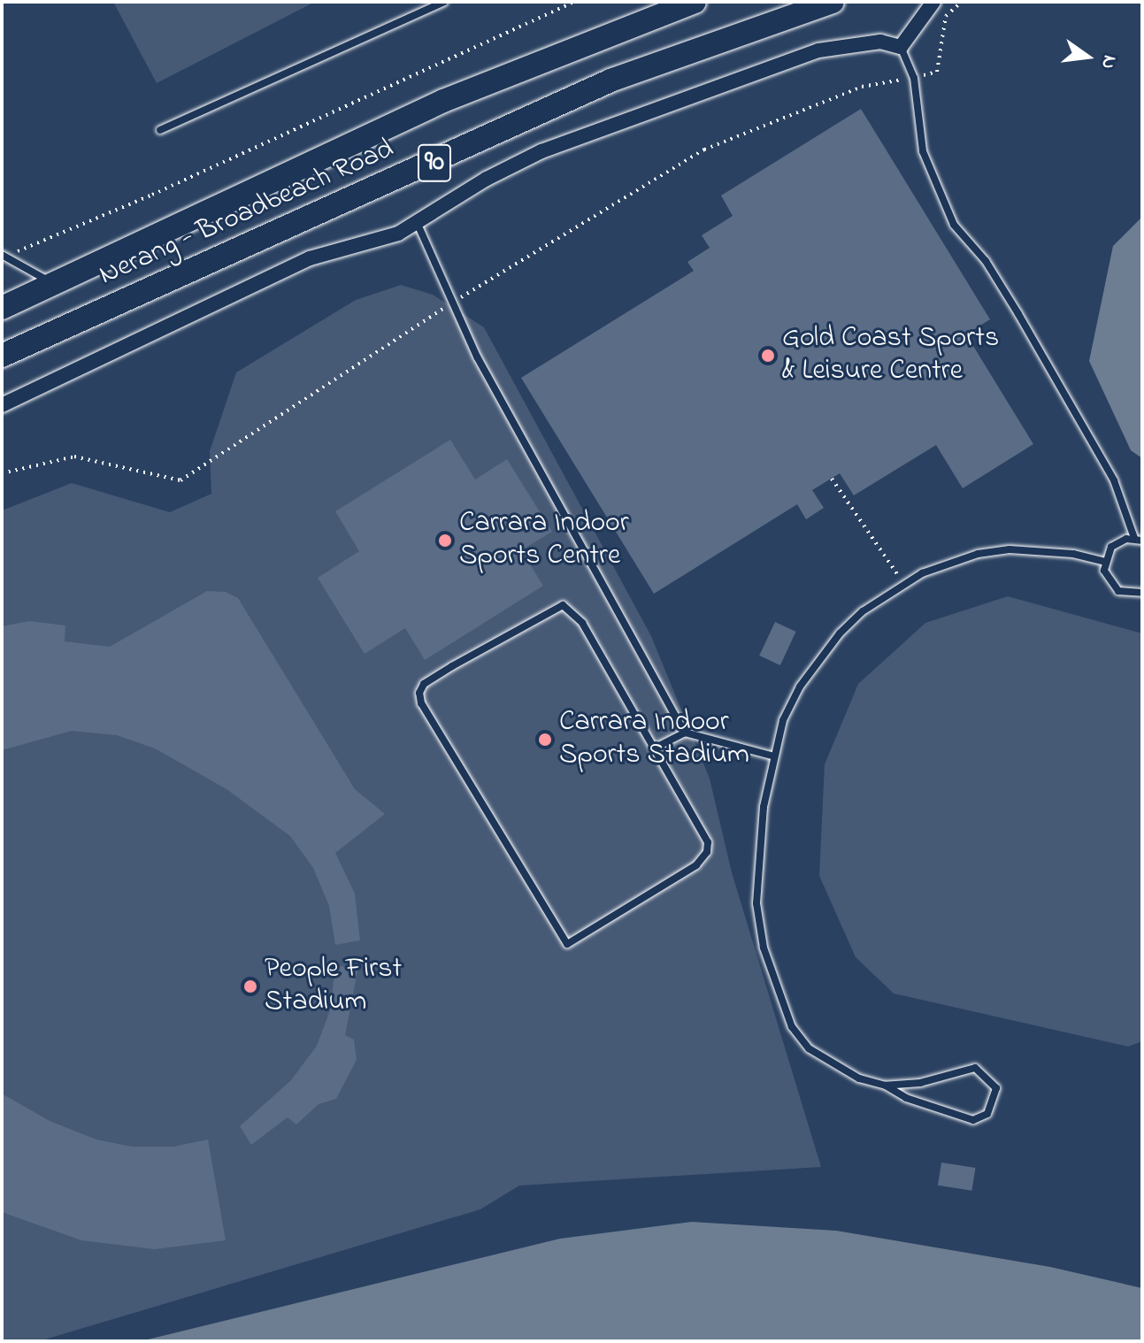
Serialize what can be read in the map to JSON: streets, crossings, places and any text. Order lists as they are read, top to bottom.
{
  "streets": {
    "main road": ["90", "Nerang - Broadbeach Road"]
  },
  "places": [
    "Gold Coast Sports & Leisure Centre",
    "Carrara Indoor Sports Centre",
    "Carrara Indoor Sports Stadium",
    "People First Stadium"
  ],
  "north": "right"
}
